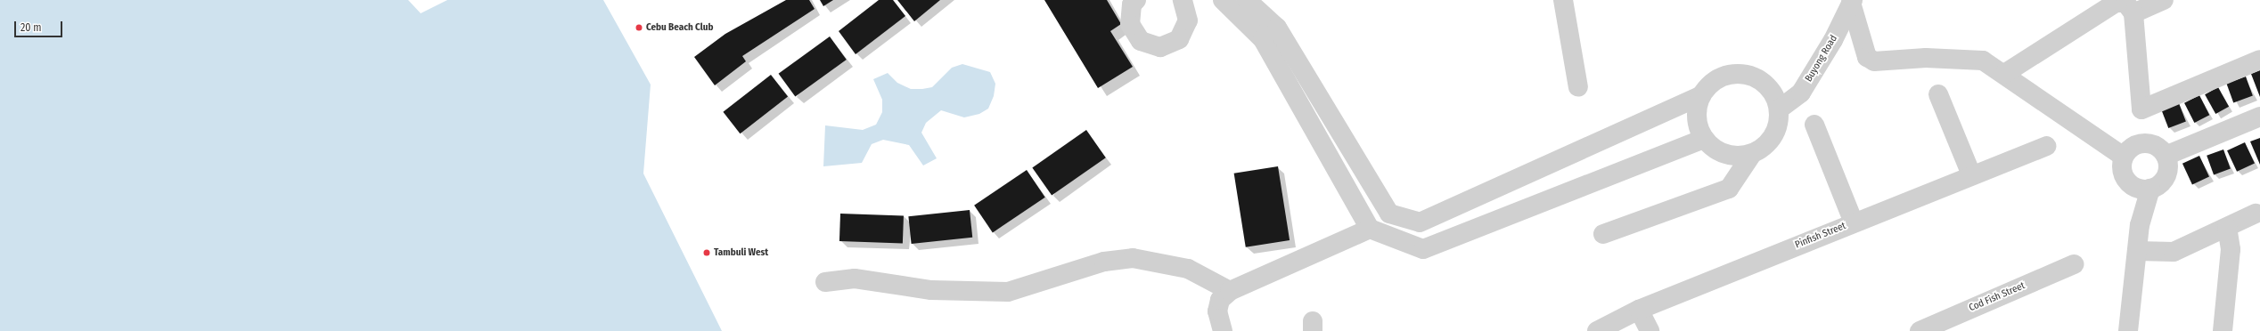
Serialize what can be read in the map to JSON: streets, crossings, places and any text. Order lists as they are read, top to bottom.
{
  "streets": {
    "street": ["Buyong Road", "Pinfish Street", "Cod Fish Street"]
  },
  "places": ["Cebu Beach Club", "Tambuli West"],
  "scale_bar": "20 m"
}
